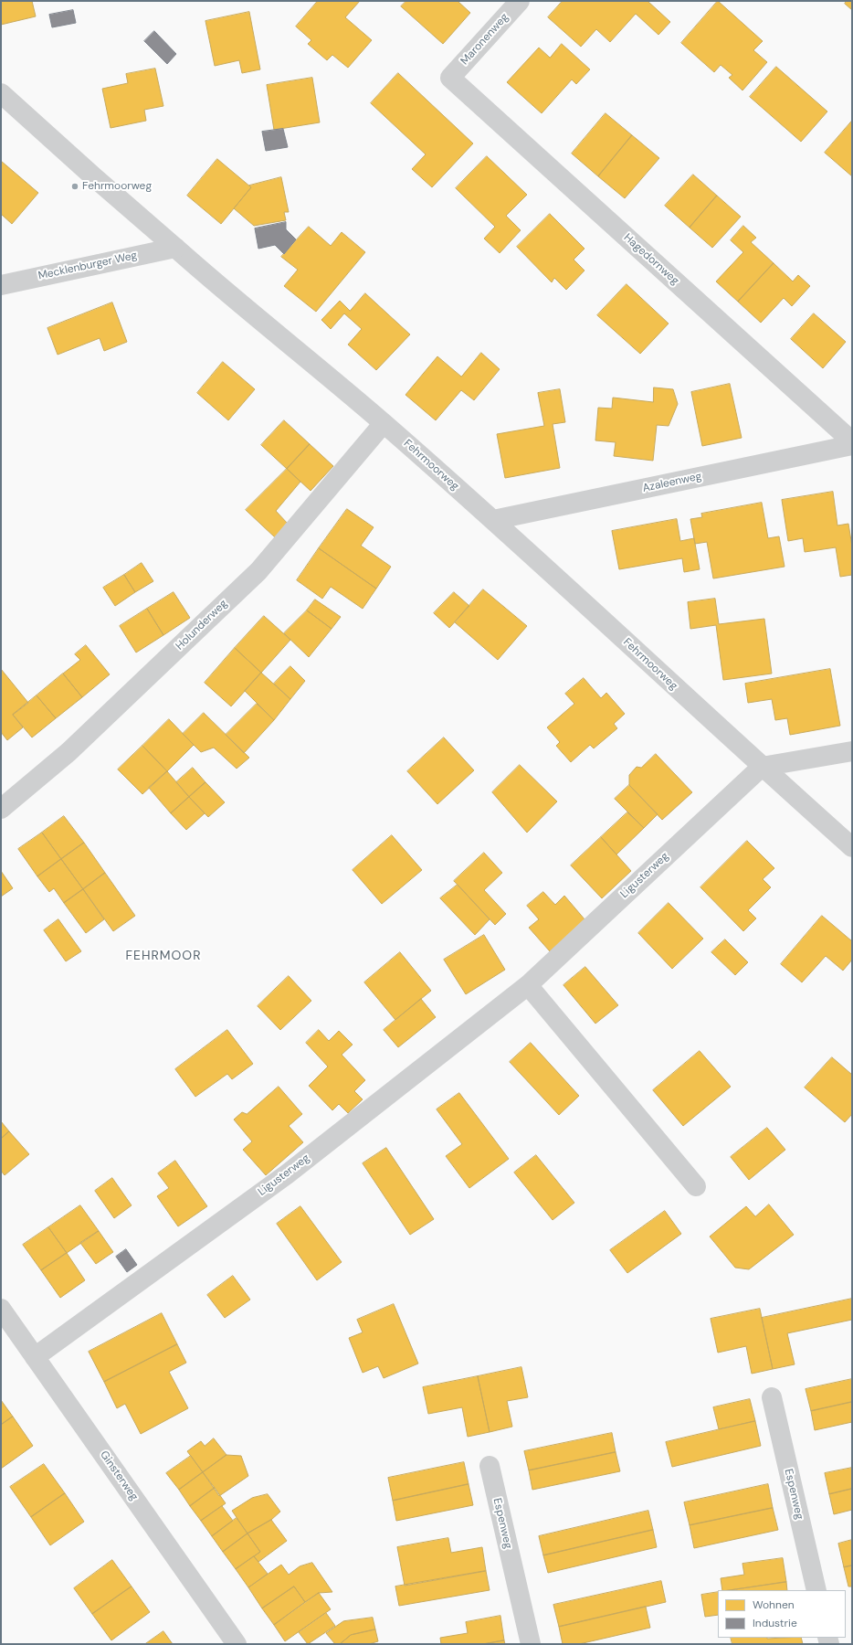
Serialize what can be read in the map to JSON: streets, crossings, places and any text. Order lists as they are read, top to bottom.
{
  "streets": {
    "street": [
      "Maronenweg",
      "Hagedornweg",
      "Mecklenburger Weg",
      "Fehrmoorweg",
      "Azaleenweg",
      "Holunderweg",
      "Ligusterweg",
      "Ginsterweg",
      "Espenweg"
    ]
  },
  "crossings": [
    ["Maronenweg", "Hagedornweg"],
    ["Mecklenburger Weg", "Fehrmoorweg"],
    ["Fehrmoorweg", "Azaleenweg"],
    ["Fehrmoorweg", "Holunderweg"],
    ["Fehrmoorweg", "Ligusterweg"],
    ["Ligusterweg", "Ginsterweg"]
  ],
  "districts": ["FEHRMOOR"],
  "places": ["Fehrmoorweg"],
  "legend": ["Wohnen", "Industrie"]
}
